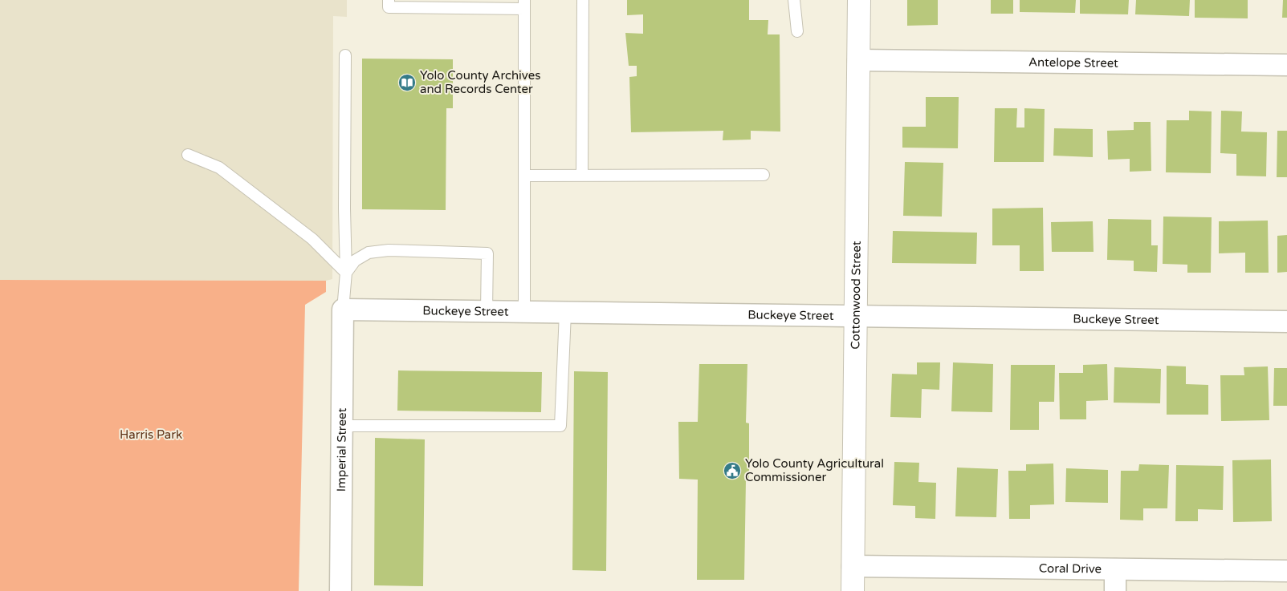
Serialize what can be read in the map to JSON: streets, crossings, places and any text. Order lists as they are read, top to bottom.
{
  "streets": {
    "street": [
      "Antelope Street",
      "Cottonwood Street",
      "Buckeye Street",
      "Imperial Street",
      "Coral Drive"
    ]
  },
  "crossings": [
    ["Antelope Street", "Cottonwood Street"],
    ["Cottonwood Street", "Buckeye Street"],
    ["Cottonwood Street", "Coral Drive"],
    ["Buckeye Street", "Imperial Street"]
  ],
  "parks": ["Harris Park"],
  "places": {
    "library": ["Yolo County Archives and Records Center"],
    "public building": ["Yolo County Agricultural Commissioner"]
  }
}
